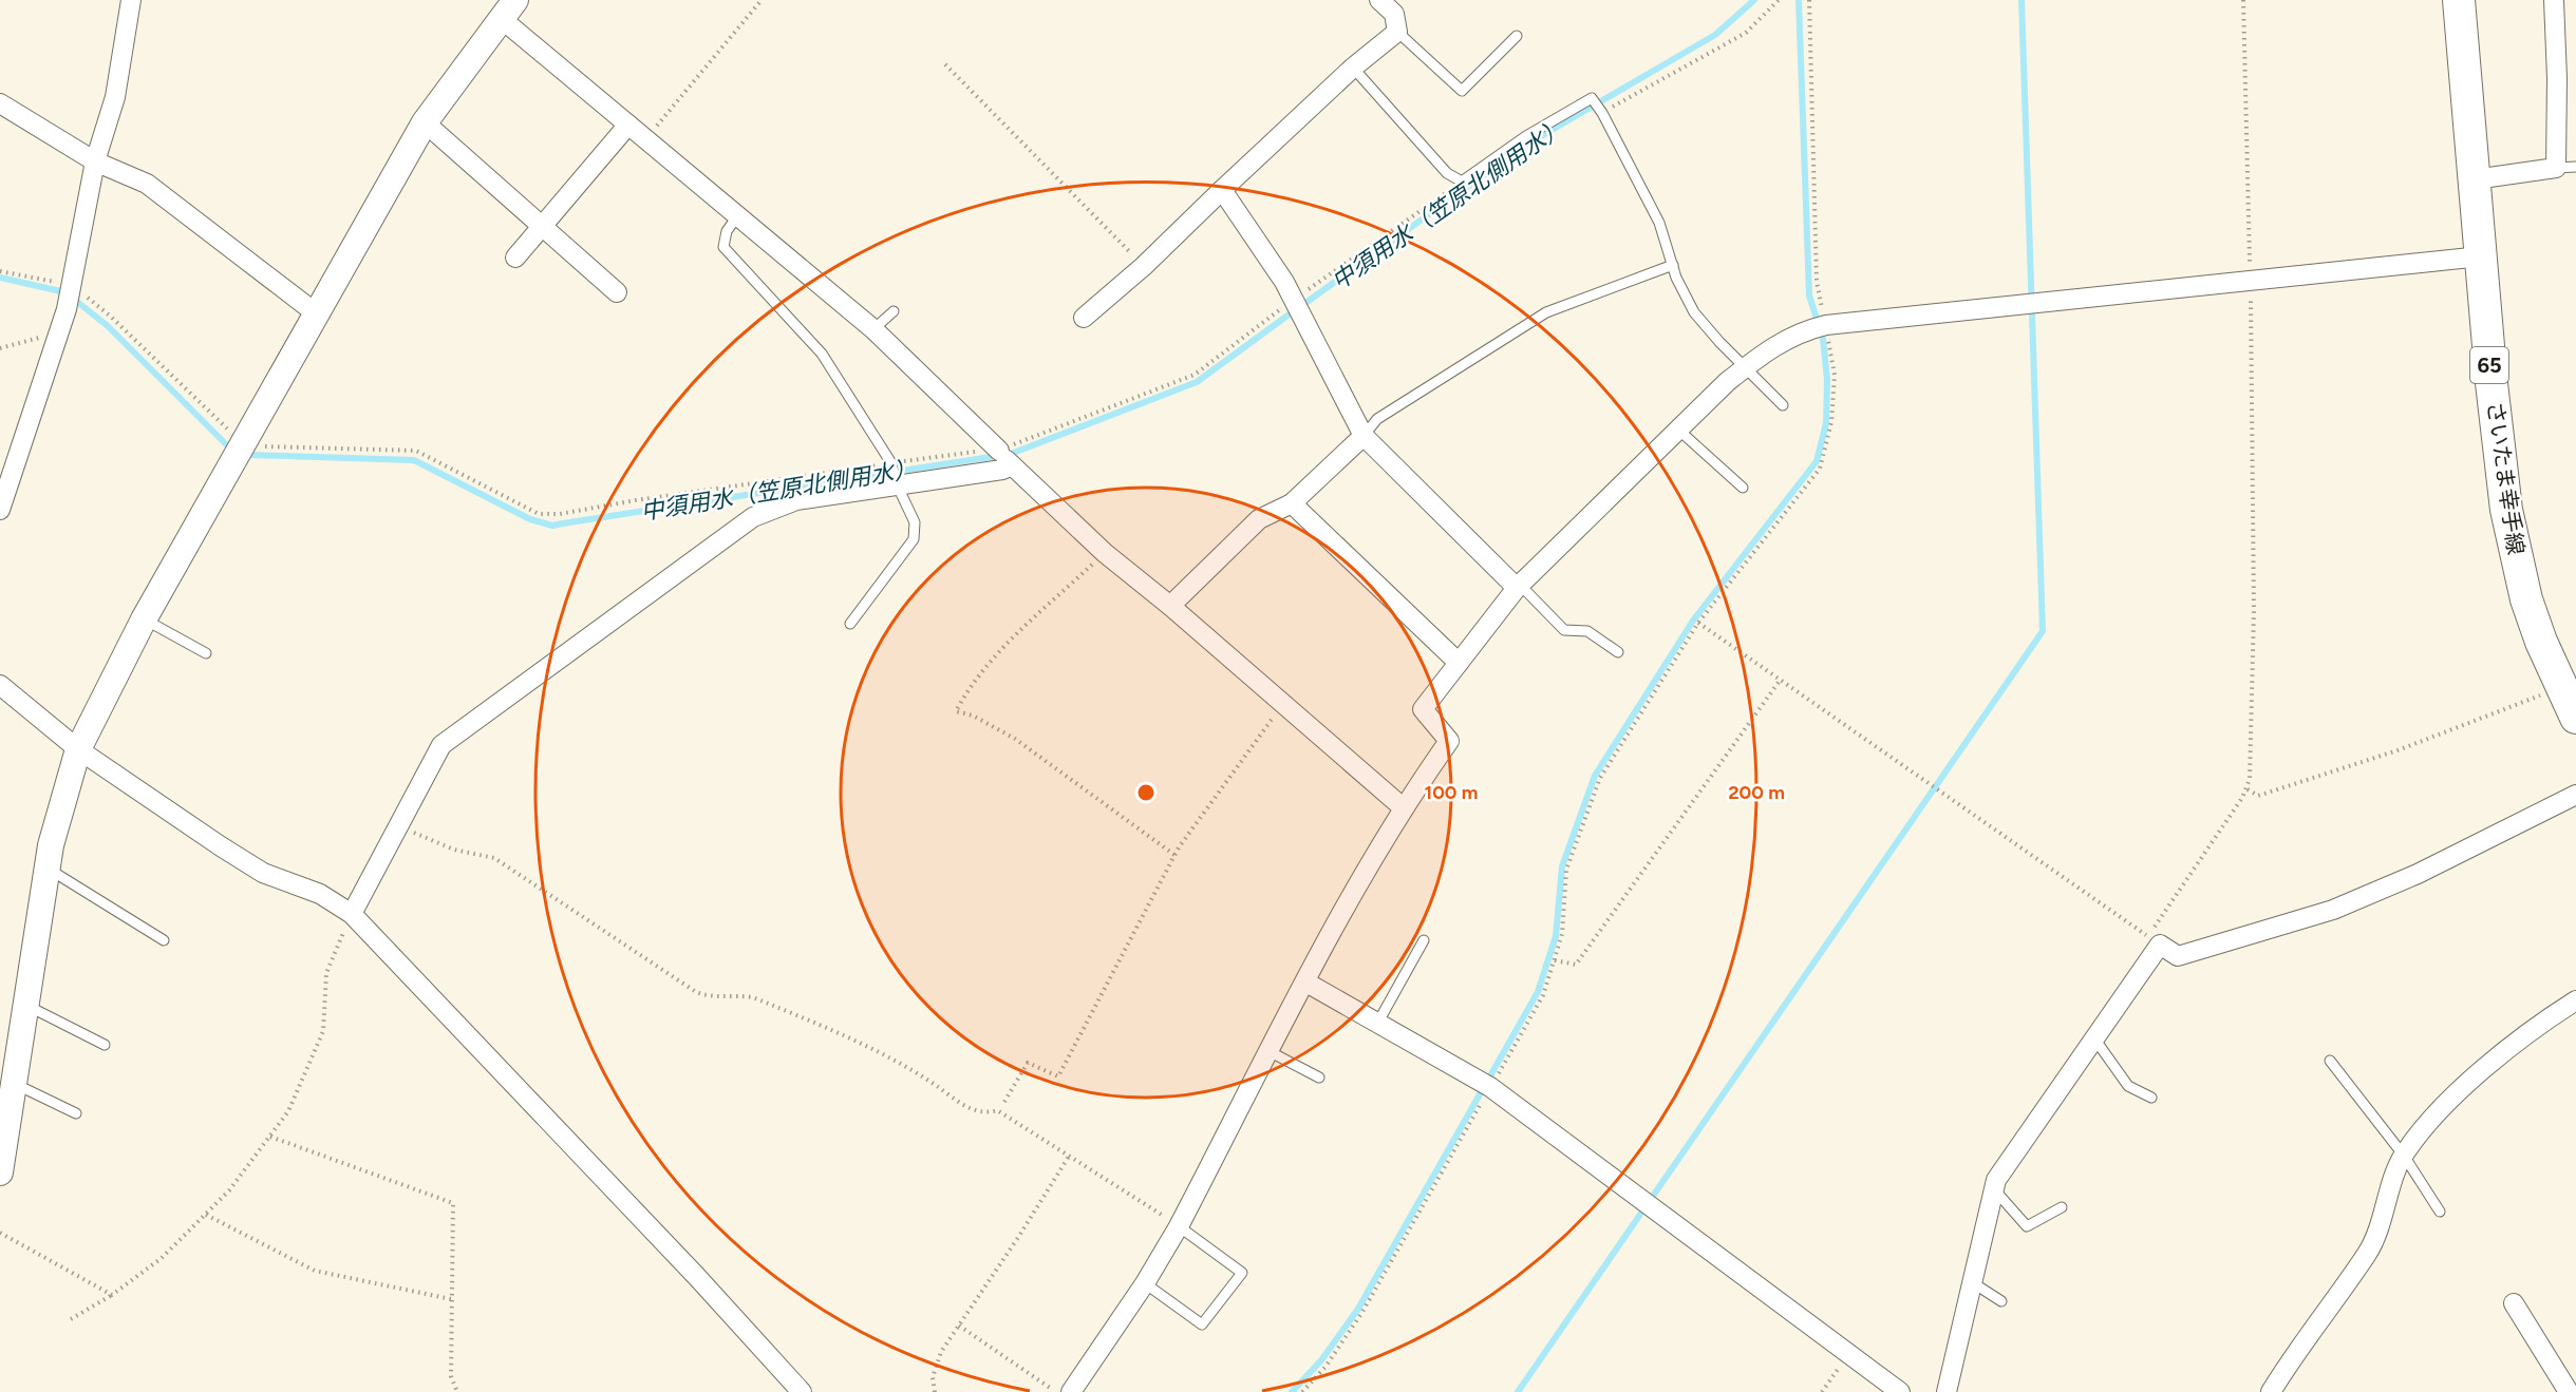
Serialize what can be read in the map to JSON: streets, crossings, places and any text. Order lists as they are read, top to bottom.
{
  "streets": {
    "main road": ["65", "さいたま幸手線"]
  },
  "water": ["中須用水（笠原北側用水）"],
  "rings": ["100 m", "200 m"]
}
